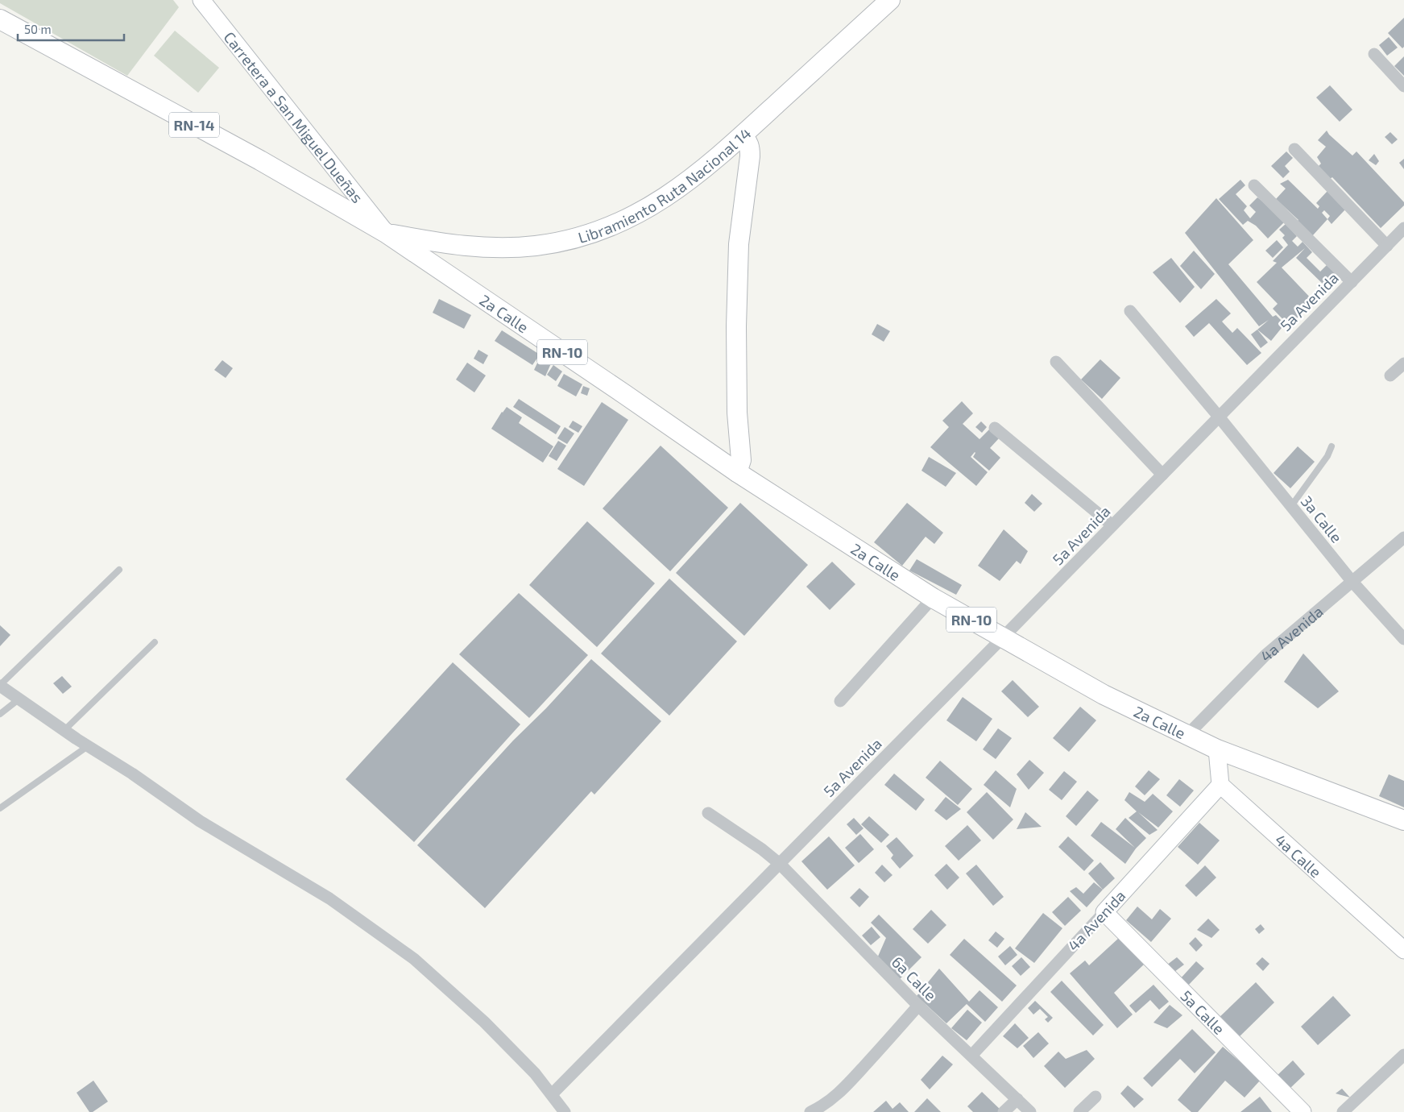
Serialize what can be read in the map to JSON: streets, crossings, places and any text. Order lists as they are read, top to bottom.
{
  "streets": {
    "main road": [
      "RN-14",
      "Libramiento Ruta Nacional 14",
      "2a Calle",
      "RN-10"
    ],
    "street": [
      "Carretera a San Miguel Dueñas",
      "5a Avenida",
      "3a Calle",
      "4a Avenida",
      "4a Calle",
      "6a Calle",
      "5a Calle"
    ]
  },
  "crossings": [
    ["Carretera a San Miguel Dueñas", "RN-14"],
    ["Carretera a San Miguel Dueñas", "Libramiento Ruta Nacional 14"],
    ["Carretera a San Miguel Dueñas", "2a Calle"],
    ["RN-14", "Libramiento Ruta Nacional 14"],
    ["RN-14", "2a Calle"],
    ["Libramiento Ruta Nacional 14", "2a Calle"],
    ["5a Avenida", "2a Calle"],
    ["5a Avenida", "3a Calle"],
    ["5a Avenida", "6a Calle"],
    ["2a Calle", "4a Avenida"],
    ["3a Calle", "4a Avenida"],
    ["4a Avenida", "4a Calle"],
    ["4a Avenida", "6a Calle"],
    ["4a Avenida", "5a Calle"]
  ],
  "scale_bar": "50 m"
}
